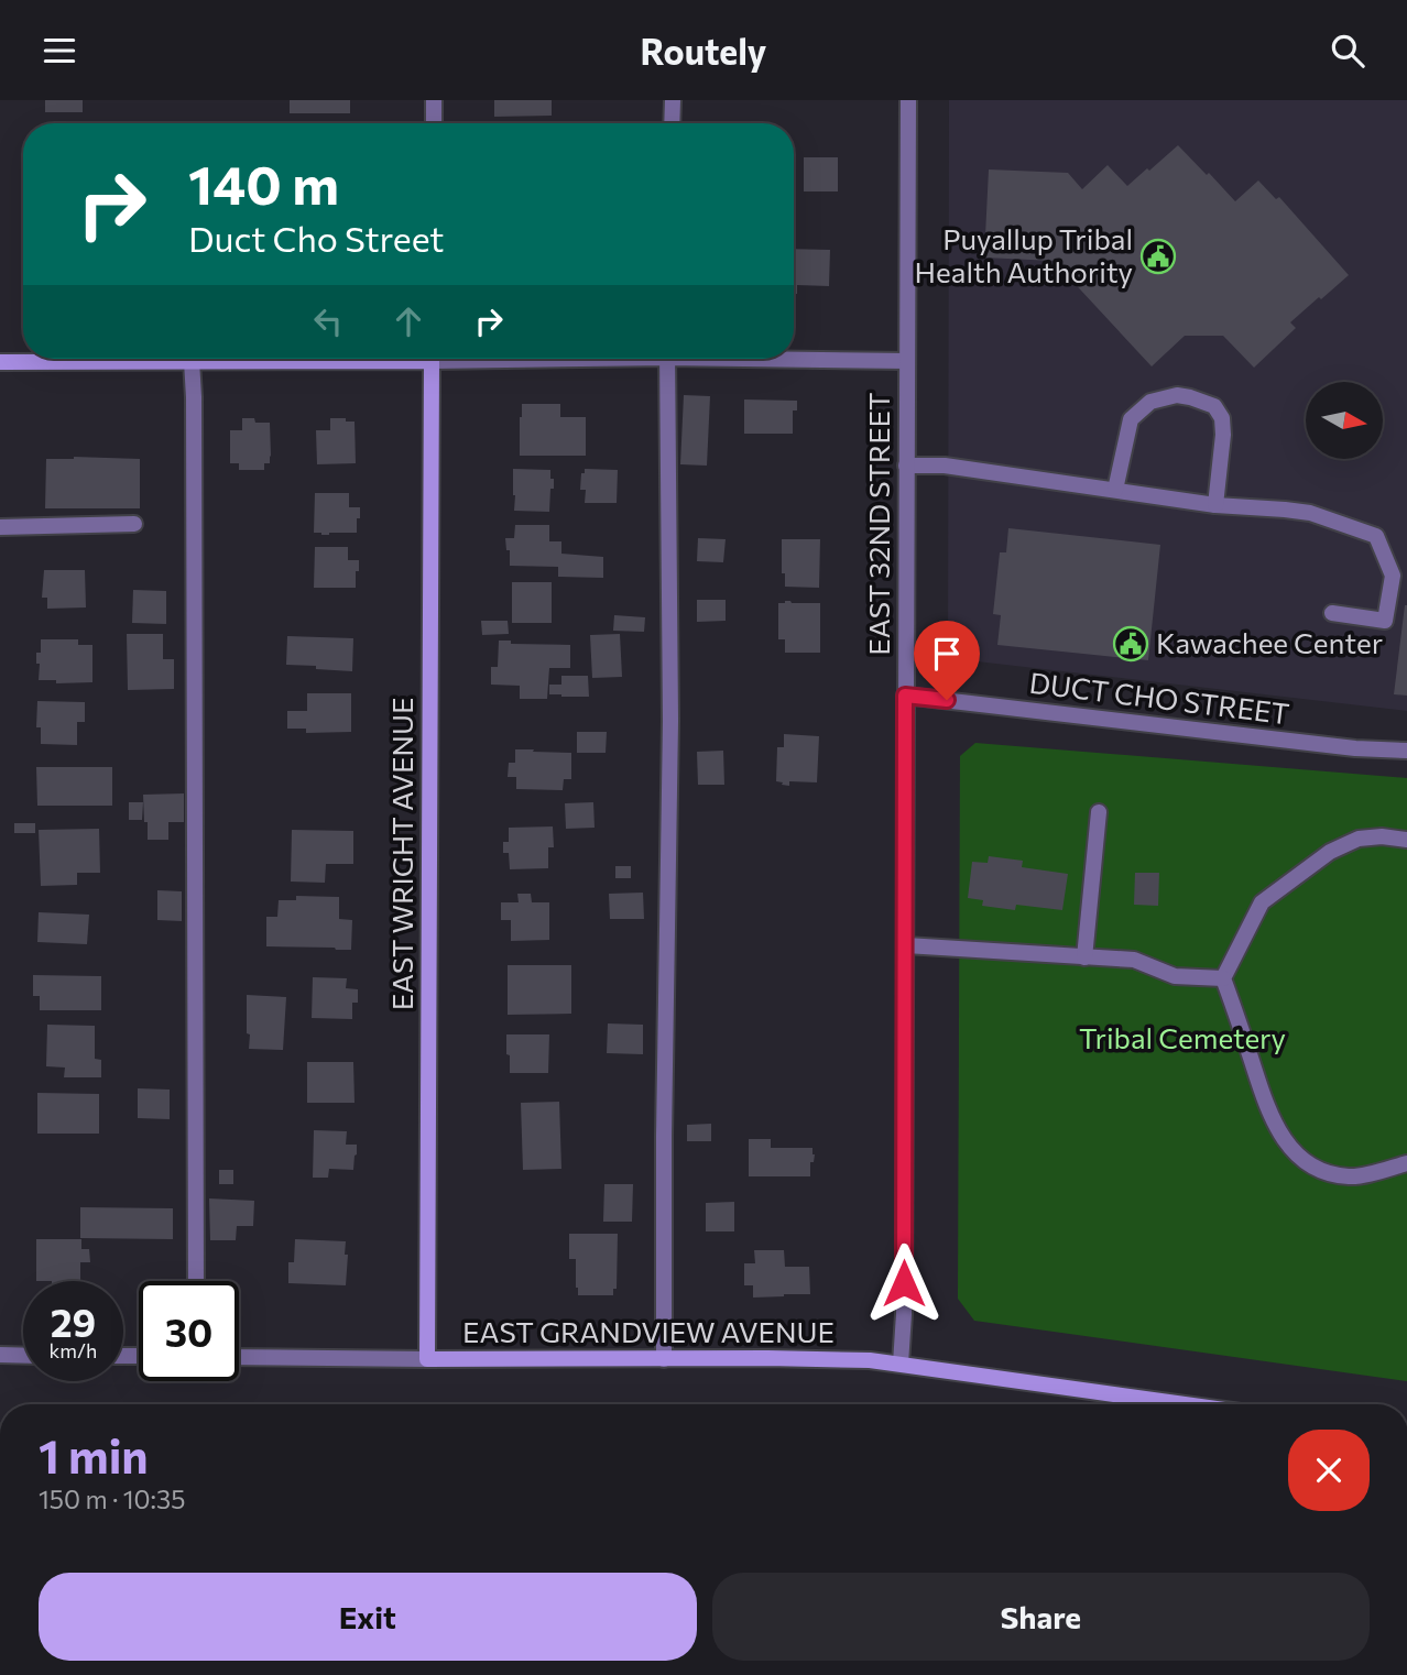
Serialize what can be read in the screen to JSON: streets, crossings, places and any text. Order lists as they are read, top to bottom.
{
  "streets": {
    "street": [
      "EAST 32ND STREET",
      "DUCT CHO STREET",
      "EAST WRIGHT AVENUE",
      "EAST GRANDVIEW AVENUE"
    ]
  },
  "crossings": [
    ["EAST 32ND STREET", "DUCT CHO STREET"],
    ["EAST 32ND STREET", "EAST GRANDVIEW AVENUE"],
    ["EAST WRIGHT AVENUE", "EAST GRANDVIEW AVENUE"]
  ],
  "parks": ["Tribal Cemetery"],
  "places": {
    "public building": ["Puyallup Tribal Health Authority", "Kawachee Center"]
  },
  "north": "right",
  "page": {
    "header": "Routely",
    "turn": ["140 m", "Duct Cho Street"],
    "speed": "29 km/h",
    "limit": "30",
    "heading": ["1 min", "150 m · 10:35"],
    "buttons": ["Exit", "Share"]
  }
}
